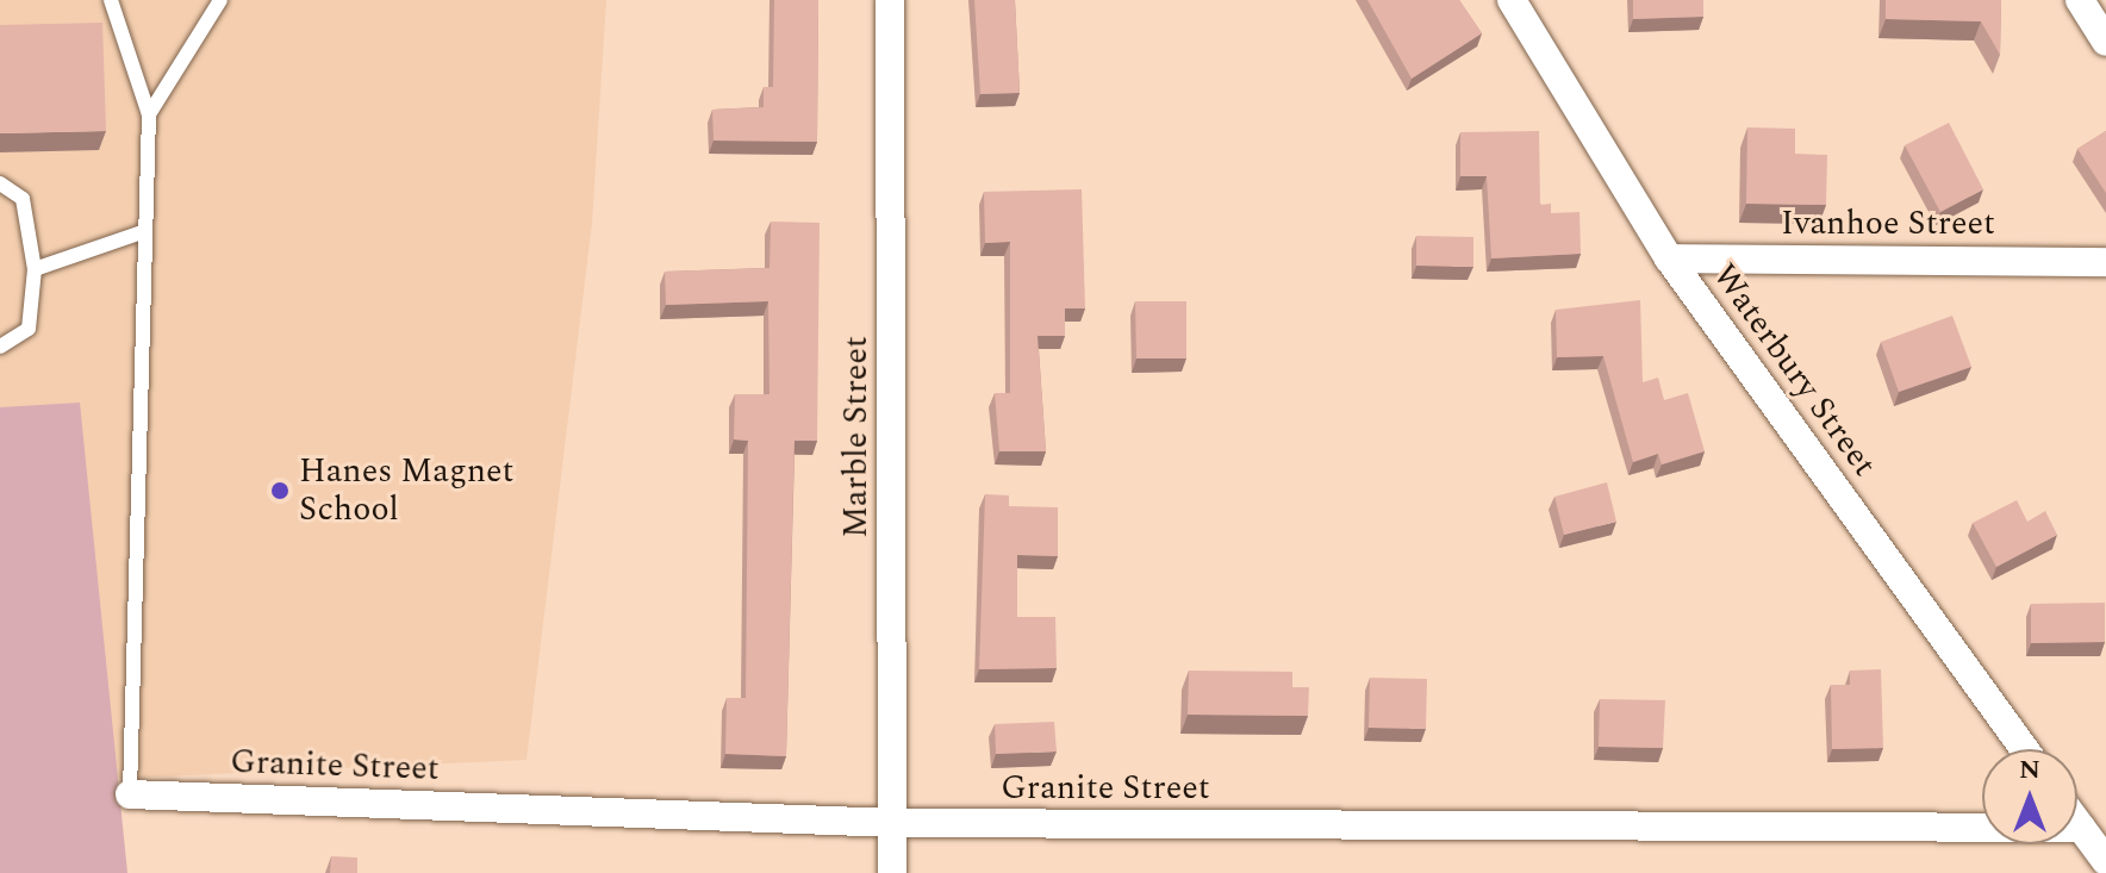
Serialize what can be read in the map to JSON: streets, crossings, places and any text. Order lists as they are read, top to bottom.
{
  "streets": {
    "street": [
      "Ivanhoe Street",
      "Waterbury Street",
      "Marble Street",
      "Granite Street"
    ]
  },
  "crossings": [
    ["Ivanhoe Street", "Waterbury Street"],
    ["Marble Street", "Granite Street"]
  ],
  "places": ["Hanes Magnet School"],
  "north": "top"
}
